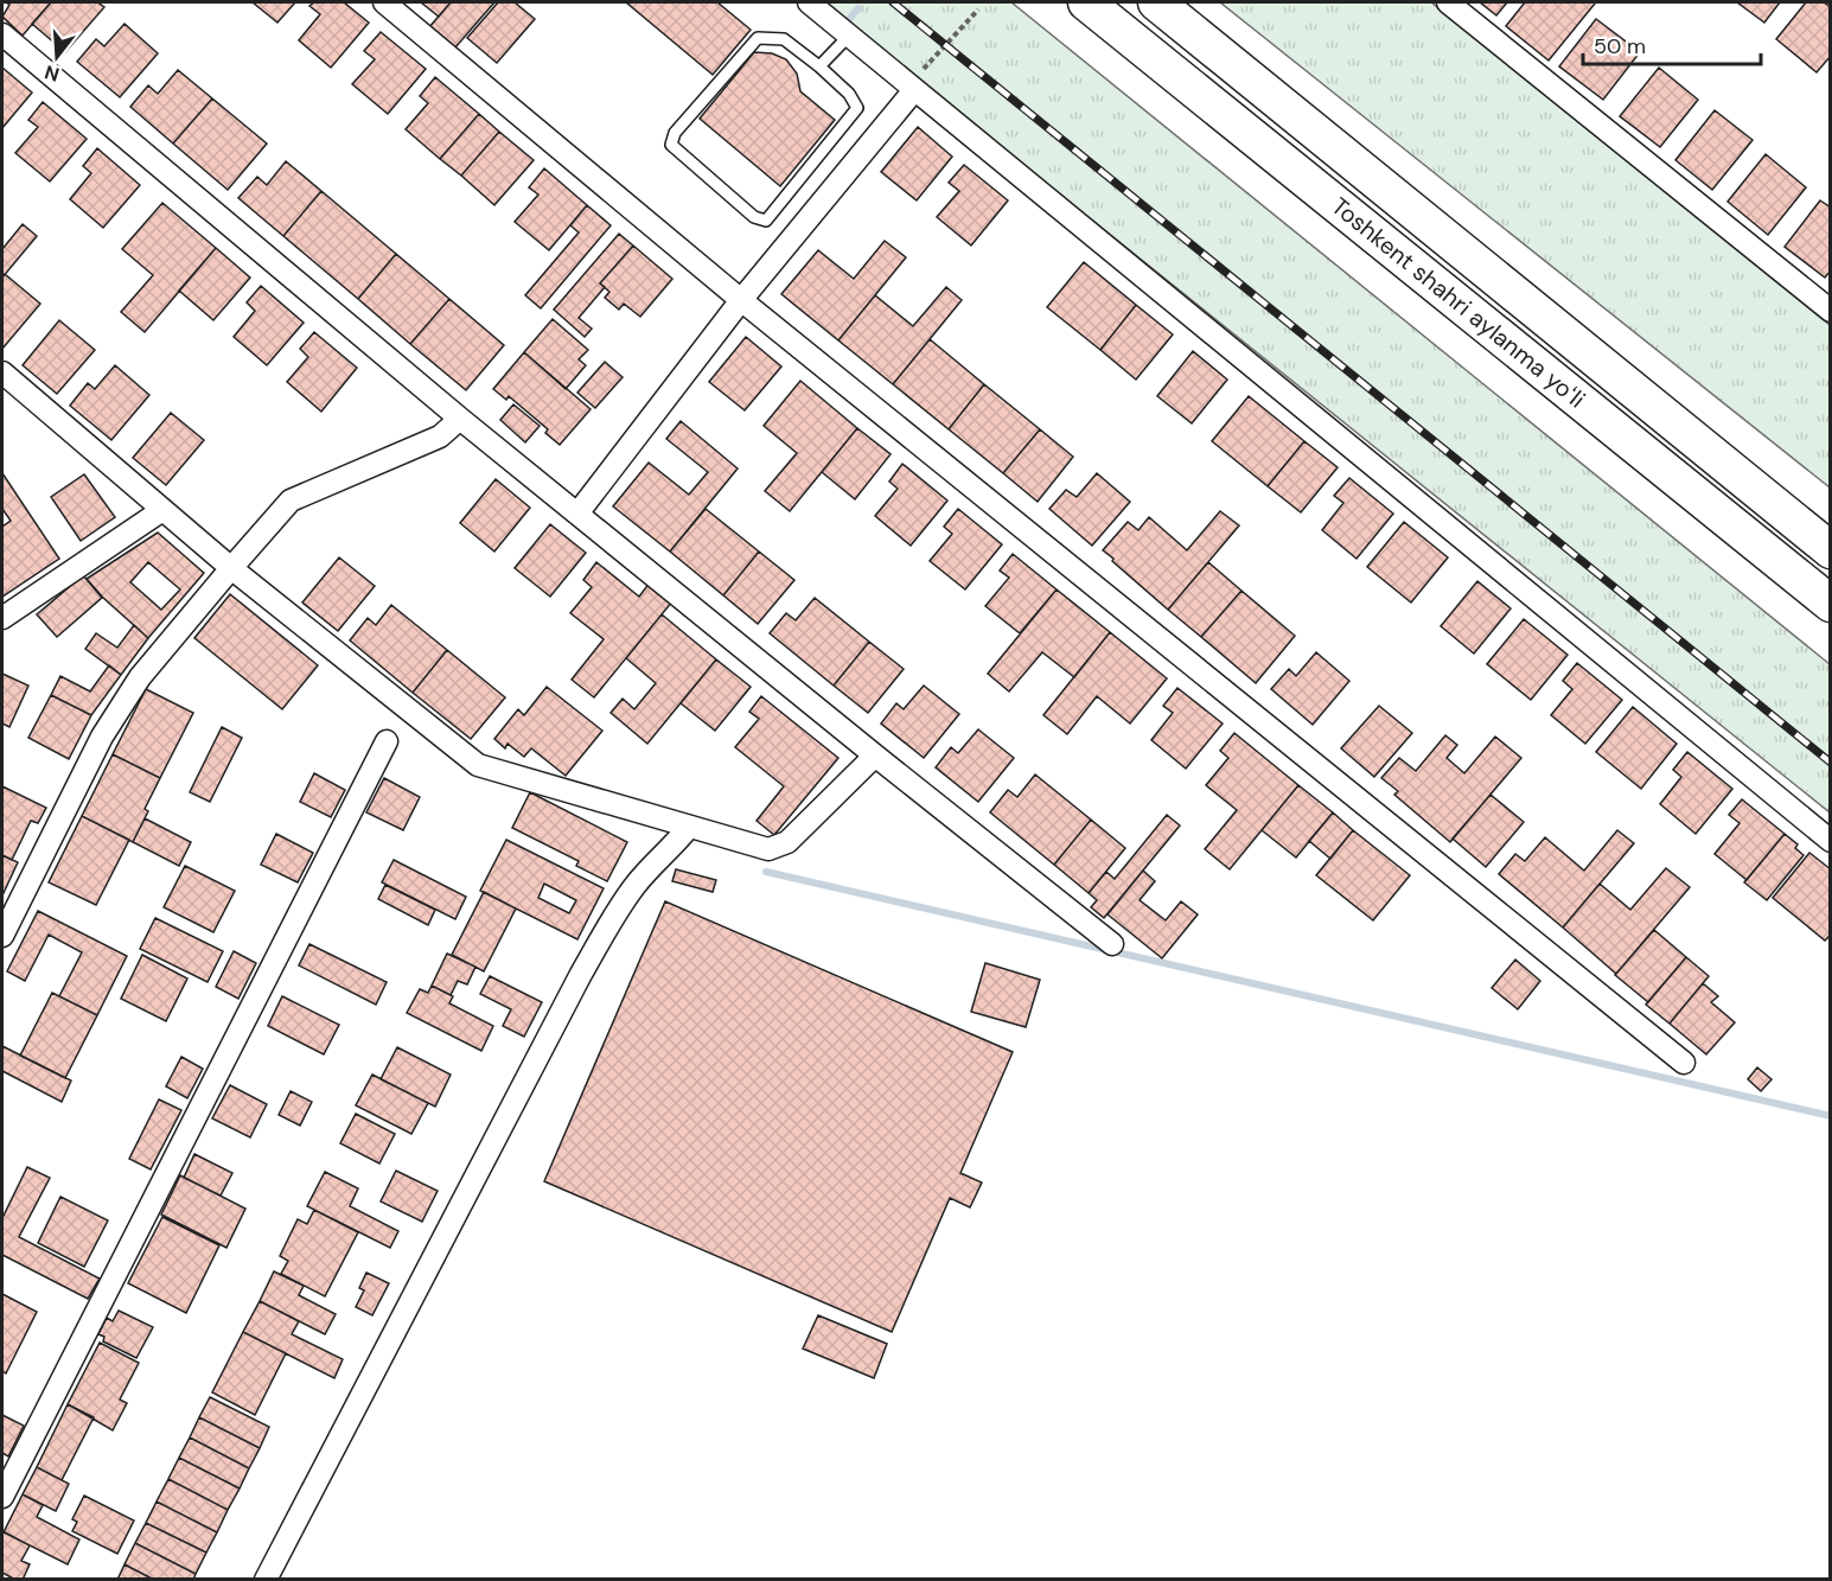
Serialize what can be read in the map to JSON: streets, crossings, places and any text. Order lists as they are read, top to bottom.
{
  "streets": {
    "highway": ["Toshkent shahri aylanma yoʻli"]
  },
  "scale_bar": "50 m",
  "north": "bottom"
}
